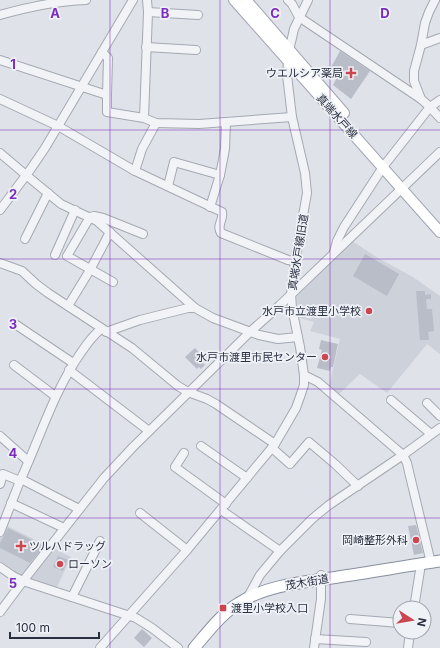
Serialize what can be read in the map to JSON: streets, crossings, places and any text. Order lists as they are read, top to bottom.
{
  "streets": {
    "highway": ["茂木街道"],
    "main road": ["真端水戸線"],
    "street": ["真端水戸線旧道"]
  },
  "crossings": [
    ["真端水戸線", "真端水戸線旧道"]
  ],
  "places": {
    "health": ["ウエルシア薬局", "ツルハドラッグ"],
    "other": [
      "水戸市立渡里小学校",
      "水戸市渡里市民センター",
      "岡崎整形外科",
      "ローソン"
    ],
    "transit": ["渡里小学校入口"]
  },
  "scale_bar": "100 m",
  "north": "right",
  "grid": {
    "columns": [
      "A",
      "B",
      "C",
      "D"
    ],
    "rows": [
      "1",
      "2",
      "3",
      "4",
      "5"
    ]
  }
}
